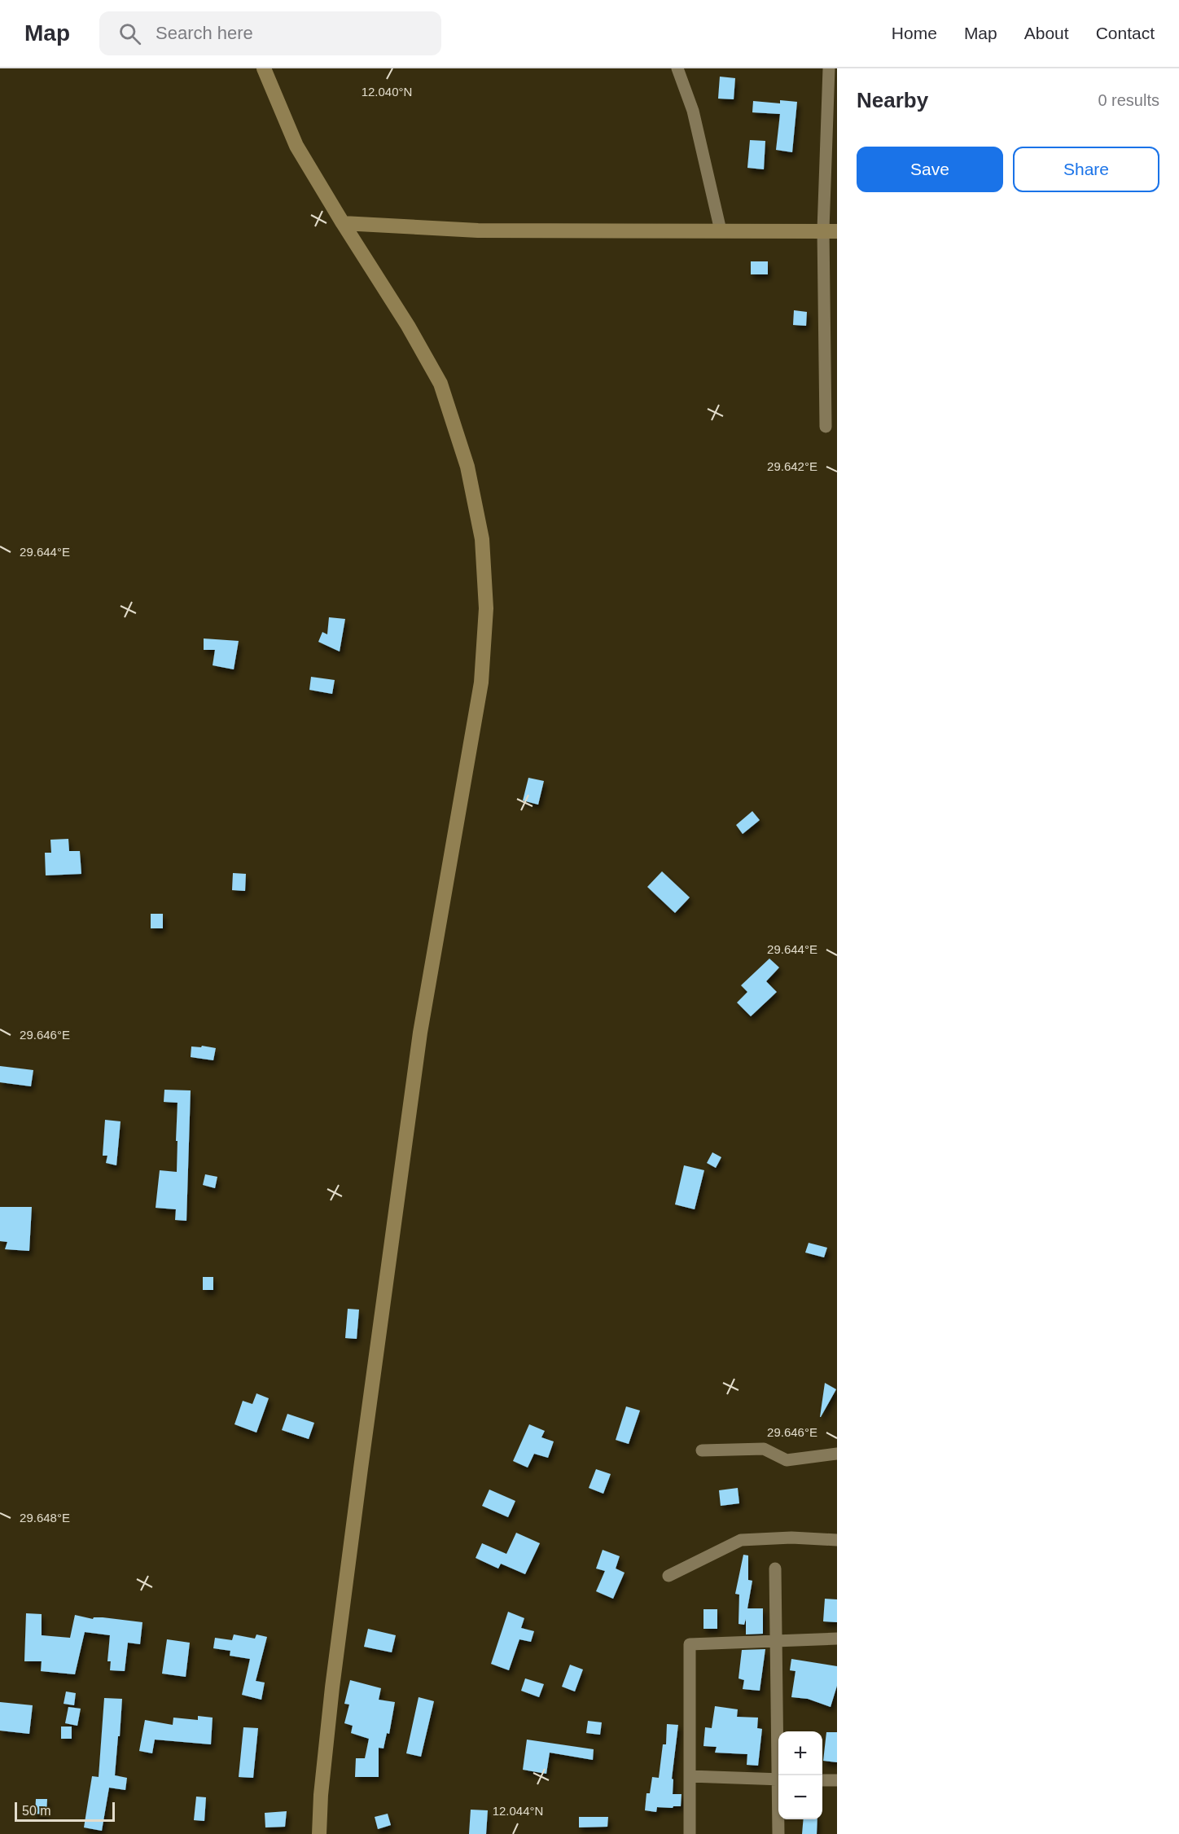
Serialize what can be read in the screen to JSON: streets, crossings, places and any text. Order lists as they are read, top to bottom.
{
  "scale_bar": "50 m",
  "page": {
    "header": "Map",
    "search": "Search here",
    "nav": [
      "Home",
      "Map",
      "About",
      "Contact"
    ],
    "heading": ["Nearby", "0 results"],
    "buttons": ["Save", "Share"],
    "map_buttons": ["+", "−"],
    "scale": "50 m"
  },
  "coordinates": [
    "12.040°N",
    "29.642°E",
    "29.644°E",
    "29.646°E",
    "29.648°E",
    "12.044°N"
  ]
}
